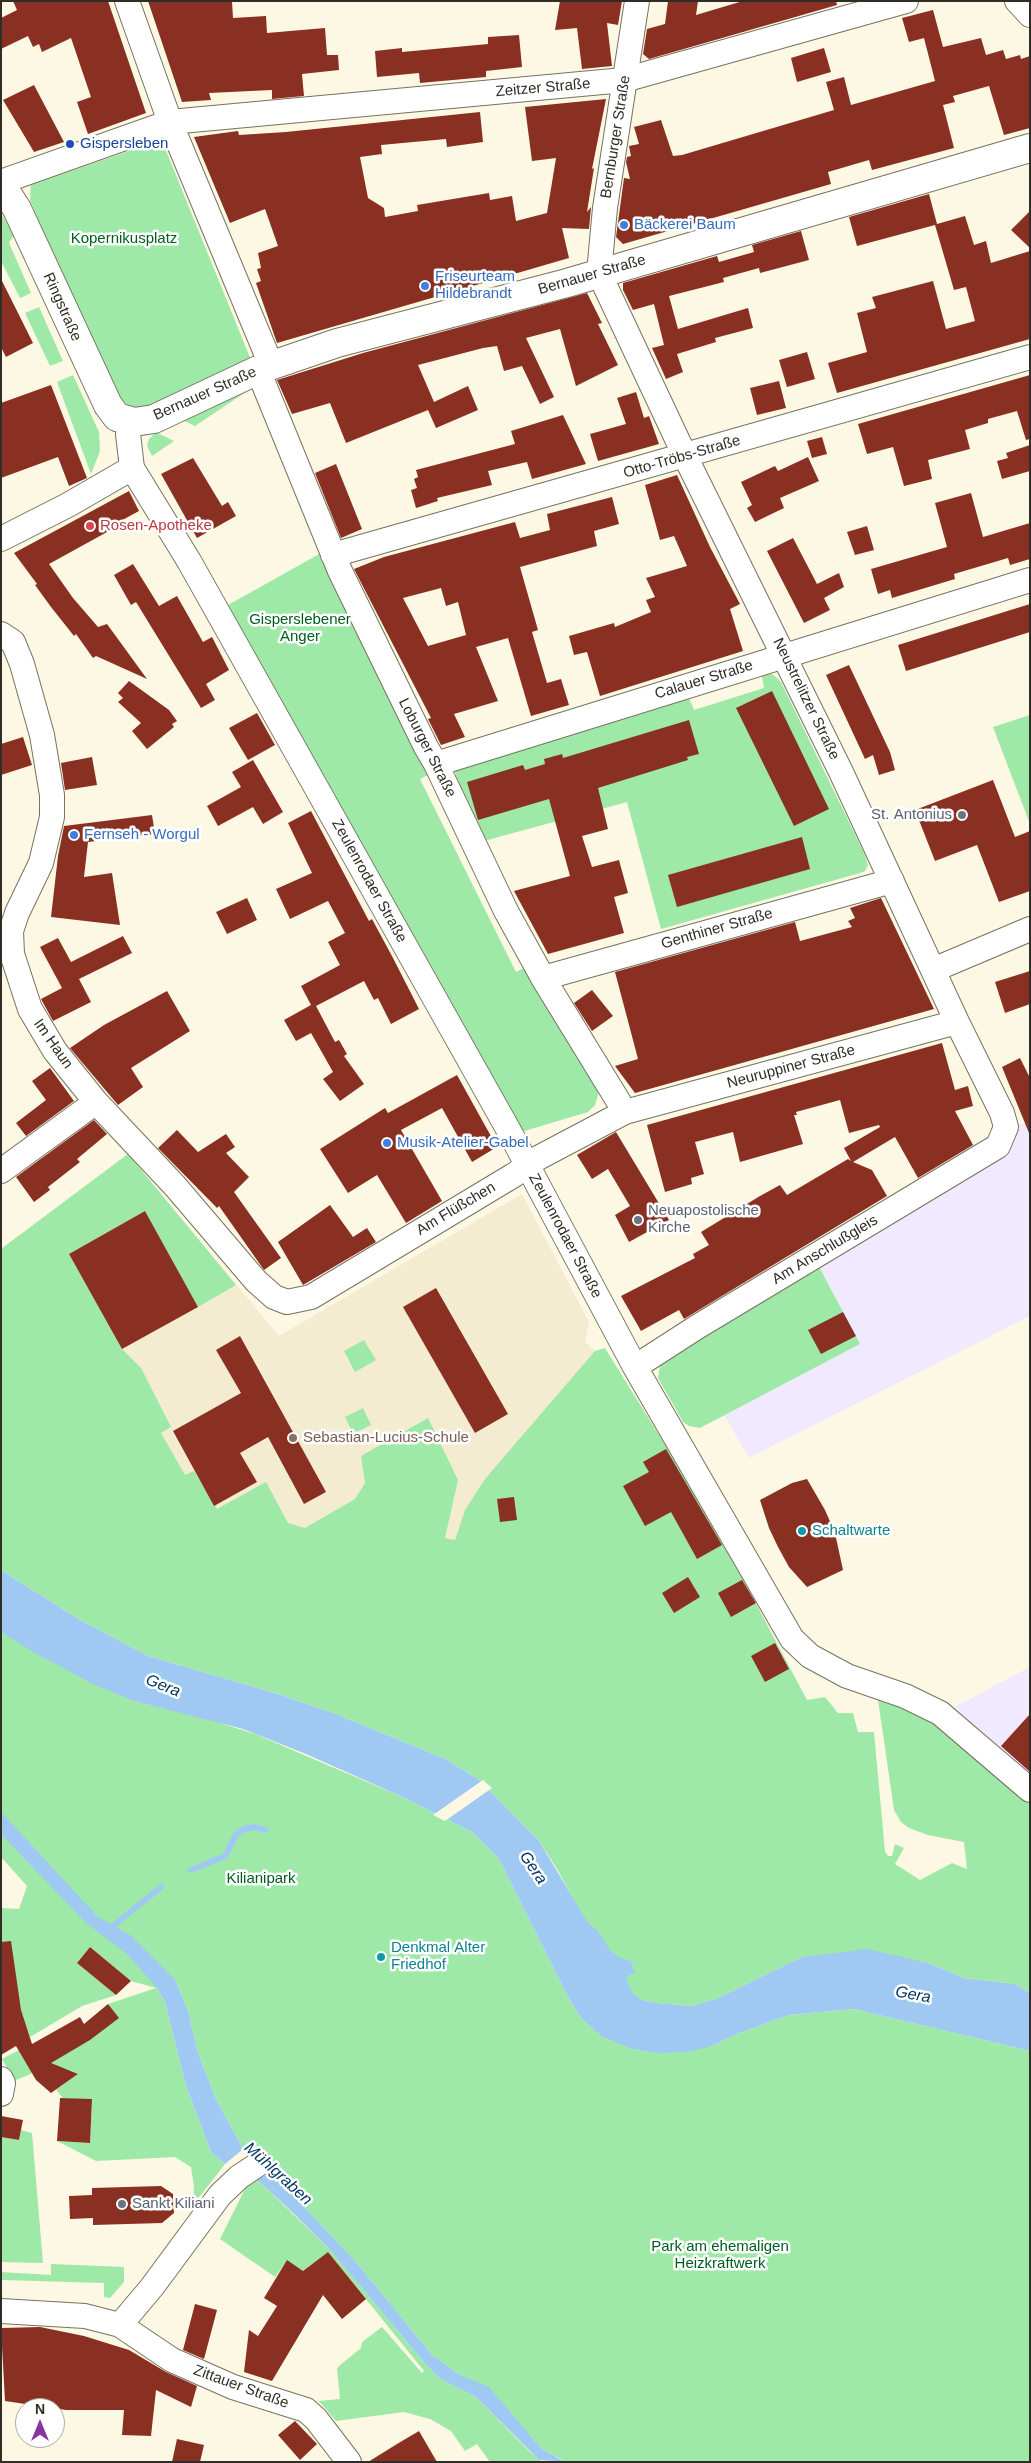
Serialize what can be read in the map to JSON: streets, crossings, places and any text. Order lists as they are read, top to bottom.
{
  "streets": {
    "street": [
      "Zeitzer Straße",
      "Bernburger Straße",
      "Bernauer Straße",
      "Ringstraße",
      "Otto-Tröbs-Straße",
      "Calauer Straße",
      "Neustrelitzer Straße",
      "Loburger Straße",
      "Zeulenrodaer Straße",
      "Genthiner Straße",
      "Im Haun",
      "Neuruppiner Straße",
      "Am Flüßchen",
      "Am Anschlußgleis",
      "Zittauer Straße"
    ]
  },
  "crossings": [
    ["Zeitzer Straße", "Bernburger Straße"],
    ["Bernburger Straße", "Bernauer Straße"],
    ["Bernburger Straße", "Neustrelitzer Straße"],
    ["Bernauer Straße", "Ringstraße"],
    ["Bernauer Straße", "Neustrelitzer Straße"],
    ["Bernauer Straße", "Loburger Straße"],
    ["Bernauer Straße", "Zeulenrodaer Straße"],
    ["Ringstraße", "Zeulenrodaer Straße"],
    ["Otto-Tröbs-Straße", "Neustrelitzer Straße"],
    ["Otto-Tröbs-Straße", "Loburger Straße"],
    ["Calauer Straße", "Neustrelitzer Straße"],
    ["Calauer Straße", "Loburger Straße"],
    ["Neustrelitzer Straße", "Genthiner Straße"],
    ["Neustrelitzer Straße", "Neuruppiner Straße"],
    ["Neustrelitzer Straße", "Am Anschlußgleis"],
    ["Loburger Straße", "Genthiner Straße"],
    ["Loburger Straße", "Neuruppiner Straße"],
    ["Loburger Straße", "Am Flüßchen"],
    ["Zeulenrodaer Straße", "Am Flüßchen"],
    ["Zeulenrodaer Straße", "Am Anschlußgleis"],
    ["Im Haun", "Am Flüßchen"],
    ["Neuruppiner Straße", "Am Flüßchen"]
  ],
  "water": ["Gera", "Mühlgraben"],
  "parks": [
    "Kopernikusplatz",
    "Gisperslebener Anger",
    "Kilianipark",
    "Park am ehemaligen Heizkraftwerk"
  ],
  "places": [
    "Gispersleben",
    "Bäckerei Baum",
    "Friseurteam Hildebrandt",
    "Rosen-Apotheke",
    "St. Antonius",
    "Fernseh - Worgul",
    "Musik-Atelier-Gabel",
    "Neuapostolische Kirche",
    "Sebastian-Lucius-Schule",
    "Schaltwarte",
    "Denkmal Alter Friedhof",
    "Sankt Kiliani"
  ],
  "north": "top"
}
